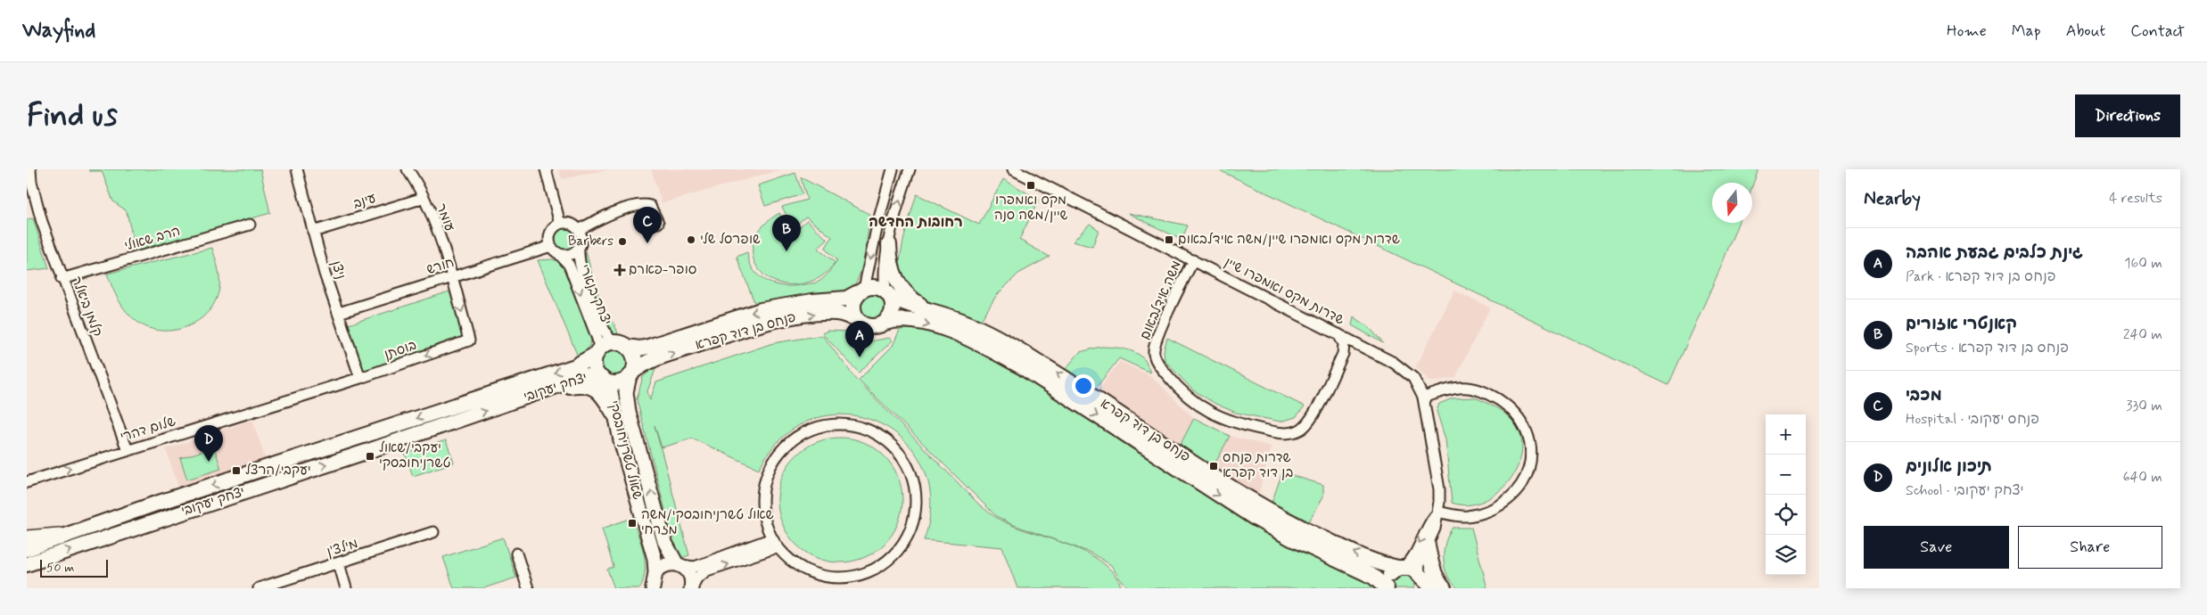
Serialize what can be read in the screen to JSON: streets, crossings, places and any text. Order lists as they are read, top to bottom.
{
  "streets": {
    "main road": ["פנחס בן דוד קפרא", "יצחק יעקובי"],
    "street": [
      "עינב",
      "עומר",
      "הרב שאולי",
      "חורש",
      "ניצן",
      "שדרות מקס ואמפרו שיין",
      "יצחק בנארי",
      "משה אידלבאום",
      "קלמן ביאלר",
      "בוסתן",
      "שלום דהרי",
      "שאול טשרניחובסקי",
      "מילצ'ן"
    ]
  },
  "crossings": [
    ["עינב", "עומר"],
    ["עינב", "ניצן"],
    ["עומר", "חורש"],
    ["עומר", "בוסתן"],
    ["הרב שאולי", "קלמן ביאלר"],
    ["חורש", "ניצן"],
    ["חורש", "יצחק בנארי"],
    ["חורש", "בוסתן"],
    ["ניצן", "בוסתן"],
    ["שדרות מקס ואמפרו שיין", "משה אידלבאום"],
    ["שדרות מקס ואמפרו שיין", "פנחס בן דוד קפרא"],
    ["יצחק בנארי", "פנחס בן דוד קפרא"],
    ["יצחק בנארי", "יצחק יעקובי"],
    ["יצחק בנארי", "שאול טשרניחובסקי"],
    ["קלמן ביאלר", "שלום דהרי"],
    ["פנחס בן דוד קפרא", "יצחק יעקובי"],
    ["פנחס בן דוד קפרא", "שאול טשרניחובסקי"],
    ["בוסתן", "שלום דהרי"],
    ["יצחק יעקובי", "שאול טשרניחובסקי"]
  ],
  "one_way": ["שלום דהרי"],
  "districts": ["רחובות החדשה"],
  "places": {
    "transit": [
      "מקס ואמפרו שיין/משה סנה",
      "שדרות מקס ואמפרו שיין/משה אידלבאום",
      "יעקבי/שאול טשרניחובסקי",
      "שדרות פנחס בן דוד קפרא",
      "יעקבי/הרצל",
      "שאול טשרניחובסקי/משה מזרחי"
    ],
    "other": ["שופרסל שלי", "Barbers"],
    "health": ["סופר-פארם"]
  },
  "scale_bar": "50 m",
  "north": "bottom",
  "page": {
    "header": "Wayfind",
    "nav": [
      "Home",
      "Map",
      "About",
      "Contact"
    ],
    "buttons": [
      "Directions",
      ["Save", "Share"]
    ],
    "title": "Find us",
    "heading": ["Nearby", "4 results"],
    "pins": [
      "C",
      "B",
      "A",
      "D"
    ],
    "list": [
      {
        "mark": "A",
        "name": "גינת כלבים גבעת אהבה",
        "note": "Park · פנחס בן דוד קפרא",
        "value": "160 m"
      },
      {
        "mark": "B",
        "name": "קאנטרי אזורים",
        "note": "Sports · פנחס בן דוד קפרא",
        "value": "240 m"
      },
      {
        "mark": "C",
        "name": "מכבי",
        "note": "Hospital · פנחס יעקובי",
        "value": "330 m"
      },
      {
        "mark": "D",
        "name": "תיכון אלונים",
        "note": "School · יצחק יעקובי",
        "value": "640 m"
      }
    ],
    "map_buttons": ["+", "−"],
    "scale": "50 m"
  }
}
